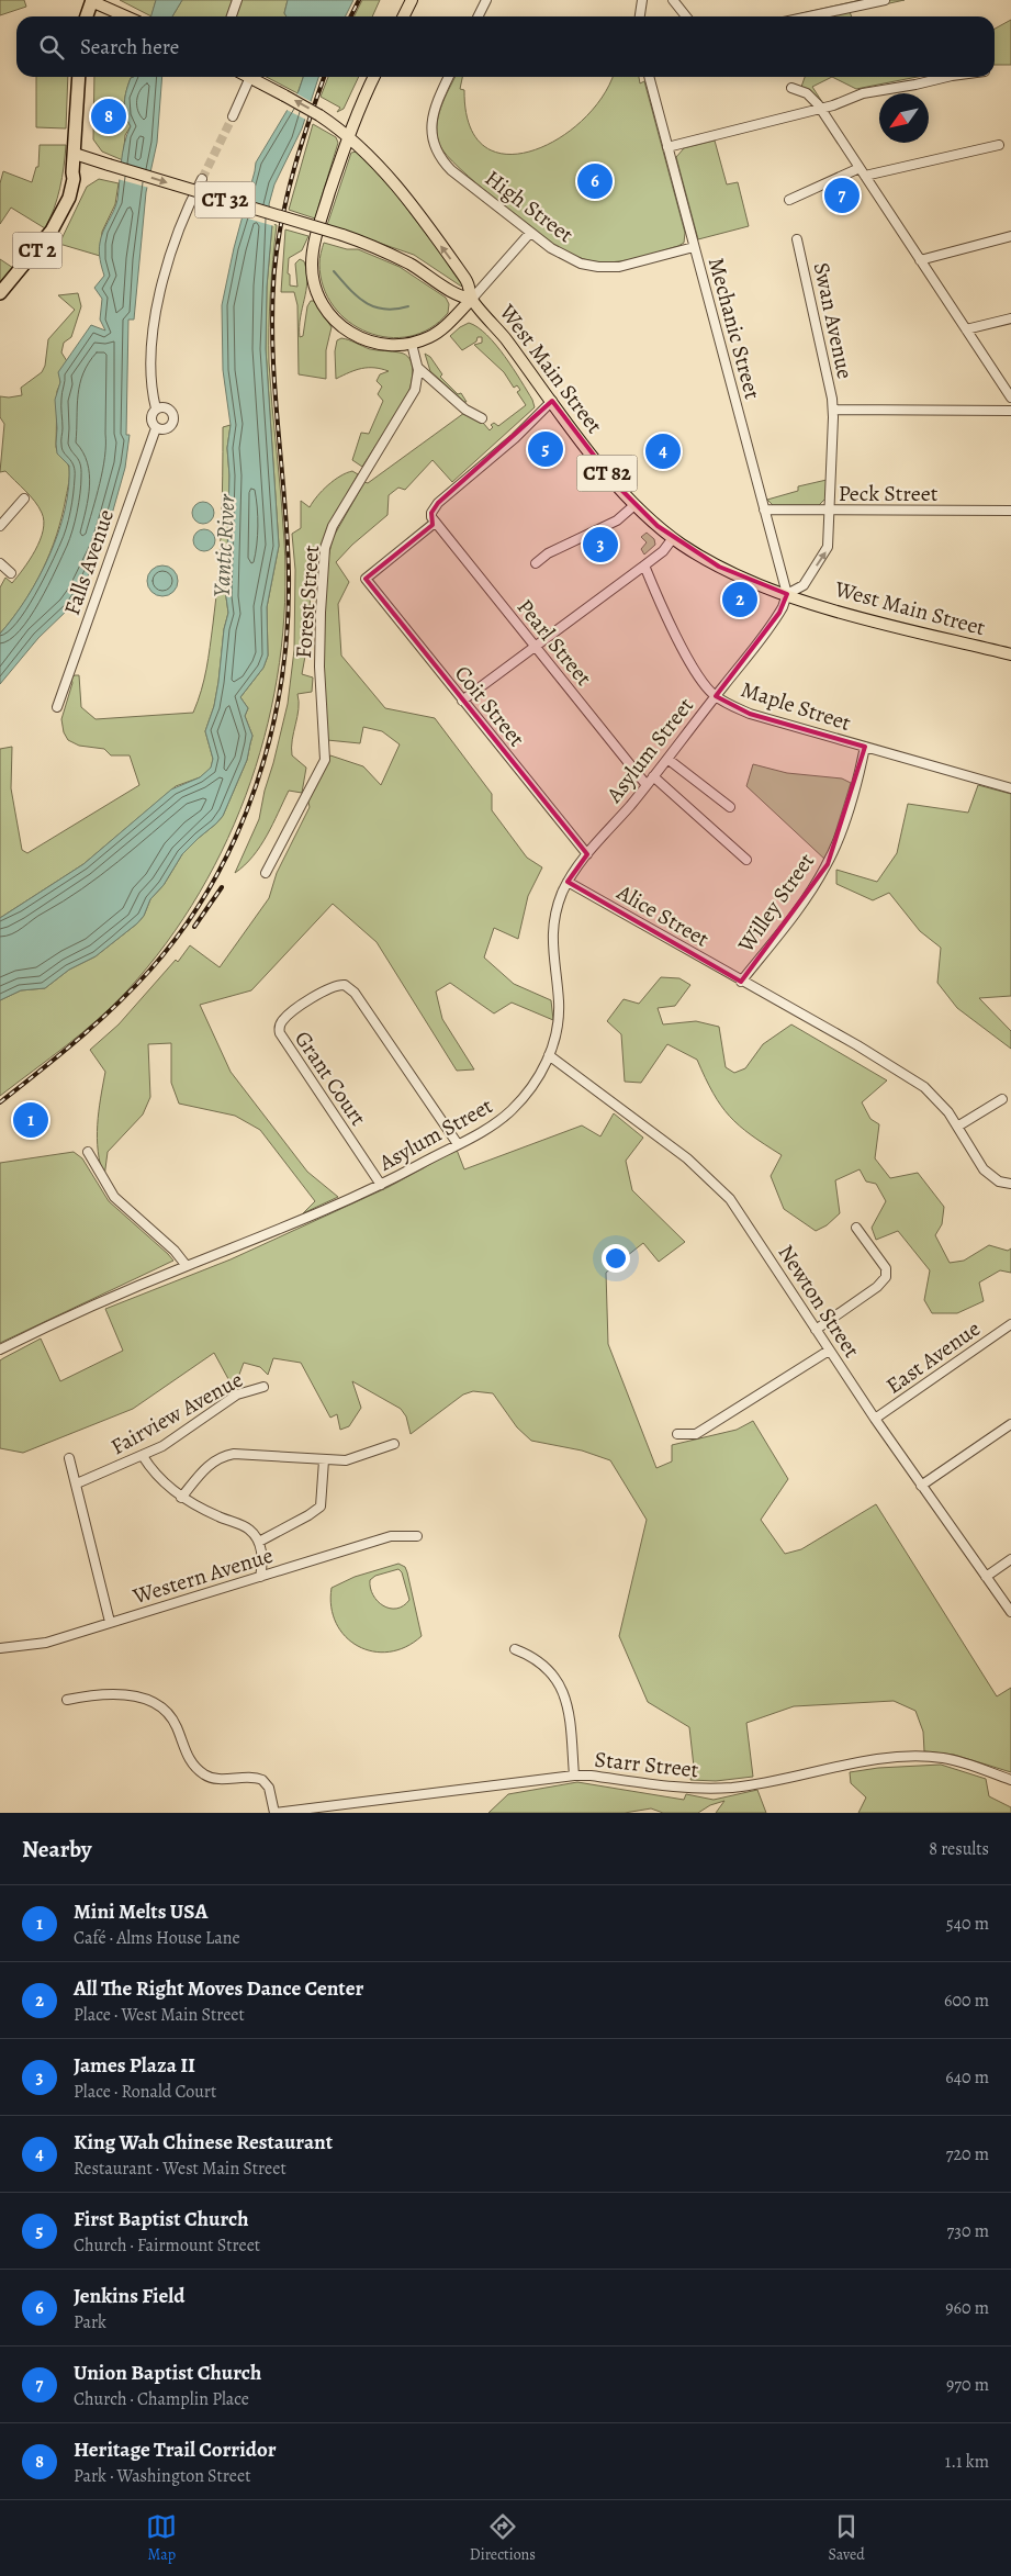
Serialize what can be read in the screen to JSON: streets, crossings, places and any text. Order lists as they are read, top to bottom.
{
  "streets": {
    "highway": ["CT 2"],
    "main road": ["CT 32", "West Main Street", "CT 82"],
    "street": [
      "High Street",
      "Swan Avenue",
      "Mechanic Street",
      "Peck Street",
      "Falls Avenue",
      "Forest Street",
      "Pearl Street",
      "Coit Street",
      "Maple Street",
      "Asylum Street",
      "Willey Street",
      "Alice Street",
      "Grant Court",
      "Newton Street",
      "East Avenue",
      "Fairview Avenue",
      "Western Avenue",
      "Starr Street"
    ]
  },
  "crossings": [
    ["CT 32", "CT 2"],
    ["CT 32", "West Main Street"],
    ["High Street", "Mechanic Street"],
    ["Swan Avenue", "Mechanic Street"],
    ["Swan Avenue", "West Main Street"],
    ["Swan Avenue", "Peck Street"],
    ["Swan Avenue", "Asylum Street"],
    ["Mechanic Street", "West Main Street"],
    ["Mechanic Street", "Peck Street"],
    ["Mechanic Street", "Asylum Street"],
    ["West Main Street", "Asylum Street"],
    ["Pearl Street", "Coit Street"],
    ["Pearl Street", "Asylum Street"],
    ["Coit Street", "Asylum Street"],
    ["Maple Street", "Asylum Street"],
    ["Maple Street", "Willey Street"],
    ["Asylum Street", "Alice Street"],
    ["Asylum Street", "Grant Court"],
    ["Asylum Street", "Newton Street"],
    ["Willey Street", "Alice Street"],
    ["Newton Street", "East Avenue"]
  ],
  "water": ["Yantic River"],
  "north": "bottom left",
  "page": {
    "search": "Search here",
    "pins": [
      "8",
      "6",
      "7",
      "5",
      "4",
      "3",
      "2",
      "1"
    ],
    "heading": ["Nearby", "8 results"],
    "list": [
      {
        "mark": "1",
        "name": "Mini Melts USA",
        "note": "Café · Alms House Lane",
        "value": "540 m"
      },
      {
        "mark": "2",
        "name": "All The Right Moves Dance Center",
        "note": "Place · West Main Street",
        "value": "600 m"
      },
      {
        "mark": "3",
        "name": "James Plaza II",
        "note": "Place · Ronald Court",
        "value": "640 m"
      },
      {
        "mark": "4",
        "name": "King Wah Chinese Restaurant",
        "note": "Restaurant · West Main Street",
        "value": "720 m"
      },
      {
        "mark": "5",
        "name": "First Baptist Church",
        "note": "Church · Fairmount Street",
        "value": "730 m"
      },
      {
        "mark": "6",
        "name": "Jenkins Field",
        "note": "Park",
        "value": "960 m"
      },
      {
        "mark": "7",
        "name": "Union Baptist Church",
        "note": "Church · Champlin Place",
        "value": "970 m"
      },
      {
        "mark": "8",
        "name": "Heritage Trail Corridor",
        "note": "Park · Washington Street",
        "value": "1.1 km"
      }
    ],
    "nav": ["Map", "Directions", "Saved"]
  }
}
